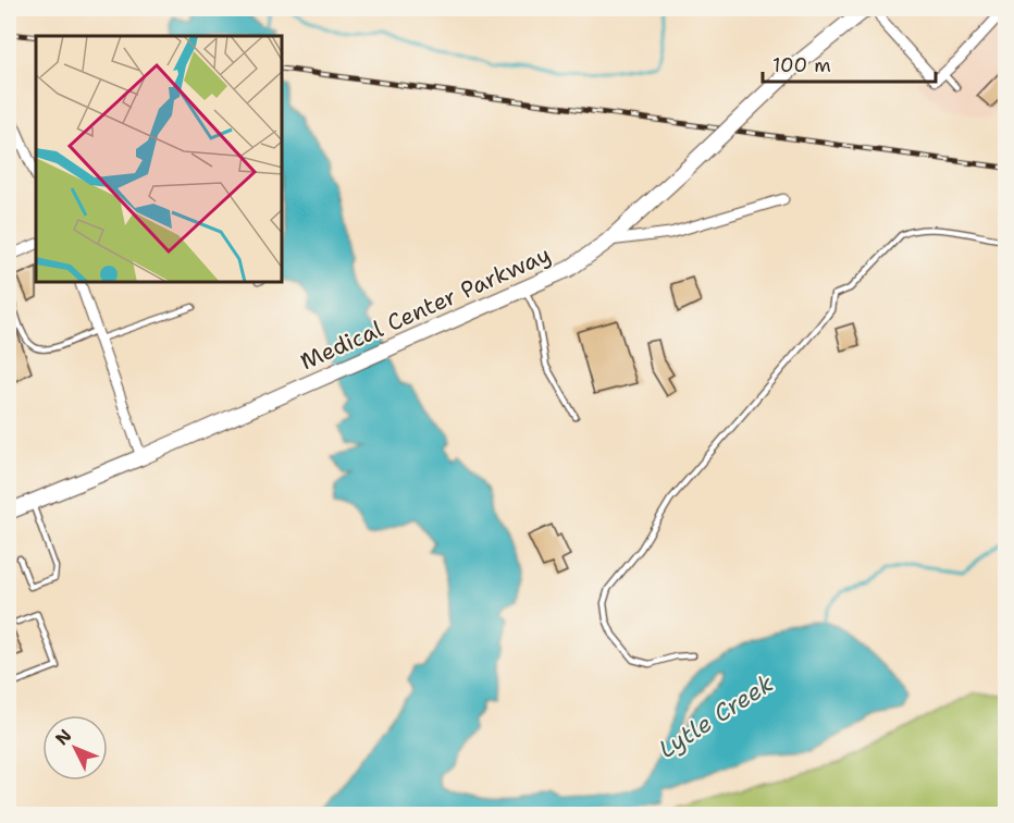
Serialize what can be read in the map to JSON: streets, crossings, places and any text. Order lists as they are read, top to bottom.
{
  "streets": {
    "main road": ["Medical Center Parkway"]
  },
  "water": ["Lytle Creek"],
  "scale_bar": "100 m",
  "north": "top left"
}
